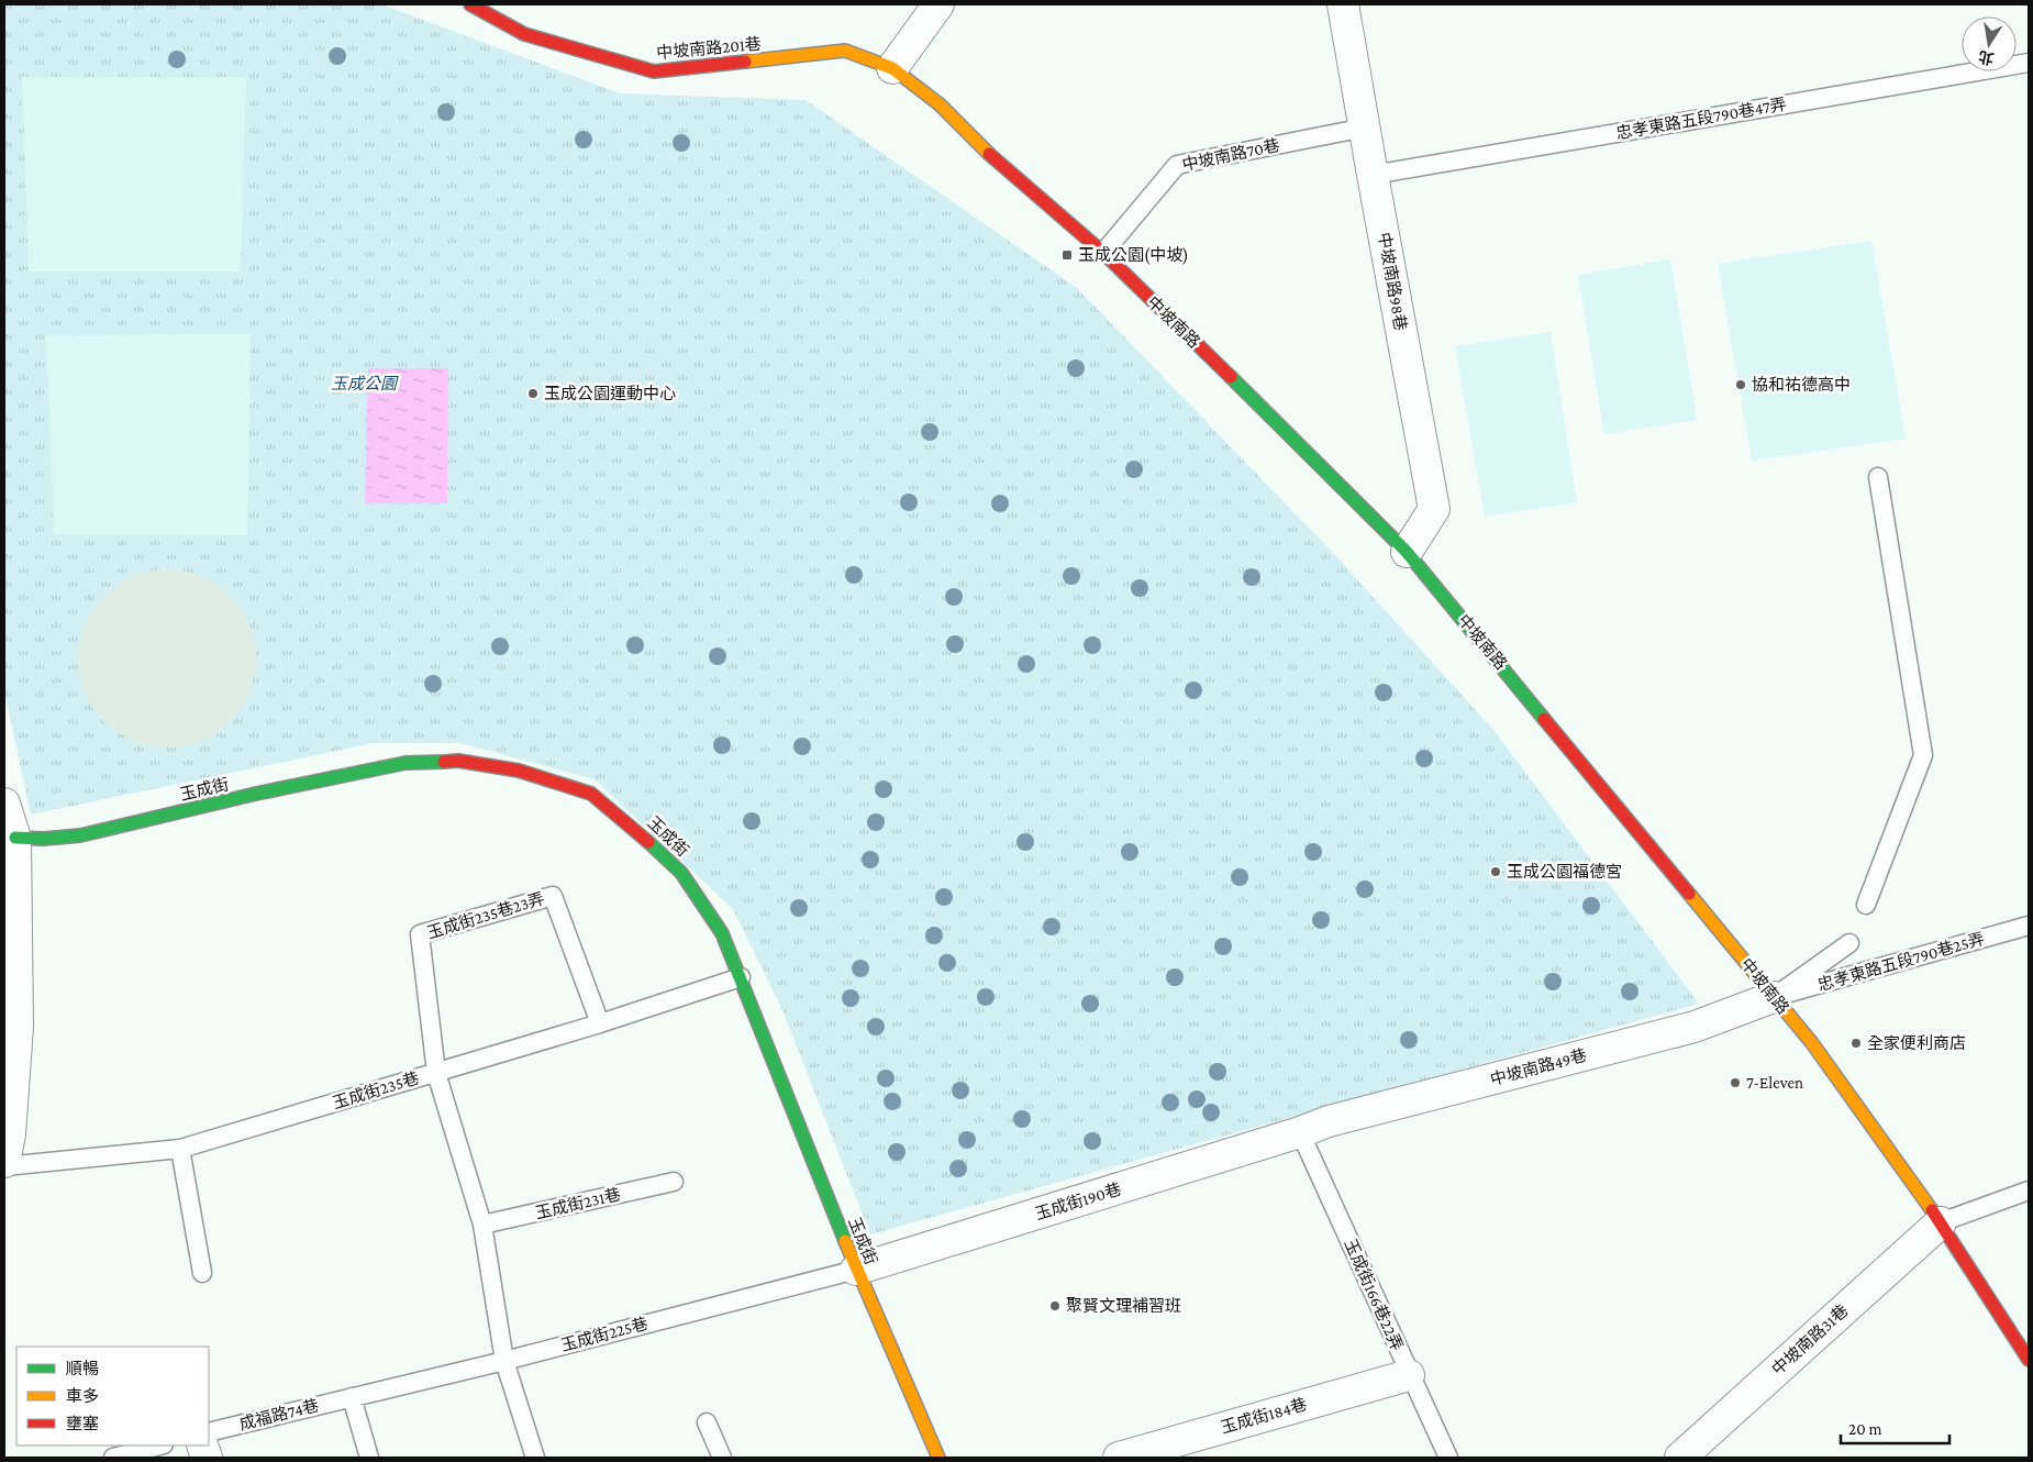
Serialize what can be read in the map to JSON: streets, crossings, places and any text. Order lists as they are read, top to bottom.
{
  "streets": {
    "street": [
      "中坡南路201巷",
      "中坡南路98巷",
      "中坡南路",
      "玉成街",
      "中坡南路49巷",
      "玉成街190巷",
      "中坡南路31巷",
      "玉成街184巷"
    ],
    "lane": [
      "忠孝東路五段790巷47弄",
      "中坡南路70巷",
      "玉成街235巷23弄",
      "忠孝東路五段790巷25弄",
      "玉成街235巷",
      "玉成街231巷",
      "玉成街166巷22弄",
      "玉成街225巷",
      "成福路74巷"
    ]
  },
  "crossings": [
    ["中坡南路201巷", "中坡南路"],
    ["忠孝東路五段790巷47弄", "中坡南路98巷"],
    ["中坡南路70巷", "中坡南路98巷"],
    ["中坡南路70巷", "中坡南路"],
    ["中坡南路98巷", "中坡南路"],
    ["中坡南路", "忠孝東路五段790巷25弄"],
    ["中坡南路", "中坡南路49巷"],
    ["中坡南路", "中坡南路31巷"],
    ["玉成街", "玉成街235巷"],
    ["玉成街", "玉成街190巷"],
    ["玉成街", "玉成街225巷"],
    ["玉成街235巷23弄", "玉成街235巷"],
    ["忠孝東路五段790巷25弄", "中坡南路49巷"],
    ["中坡南路49巷", "玉成街190巷"],
    ["中坡南路49巷", "玉成街166巷22弄"],
    ["玉成街190巷", "玉成街166巷22弄"],
    ["玉成街190巷", "玉成街225巷"],
    ["玉成街166巷22弄", "玉成街184巷"],
    ["玉成街225巷", "成福路74巷"]
  ],
  "parks": ["玉成公園"],
  "places": {
    "transit": ["玉成公園(中坡)"],
    "other": [
      "協和祐德高中",
      "玉成公園運動中心",
      "玉成公園福德宮",
      "全家便利商店",
      "7-Eleven",
      "聚賢文理補習班"
    ]
  },
  "legend": ["順暢", "車多", "壅塞"],
  "scale_bar": "20 m",
  "north": "bottom"
}
